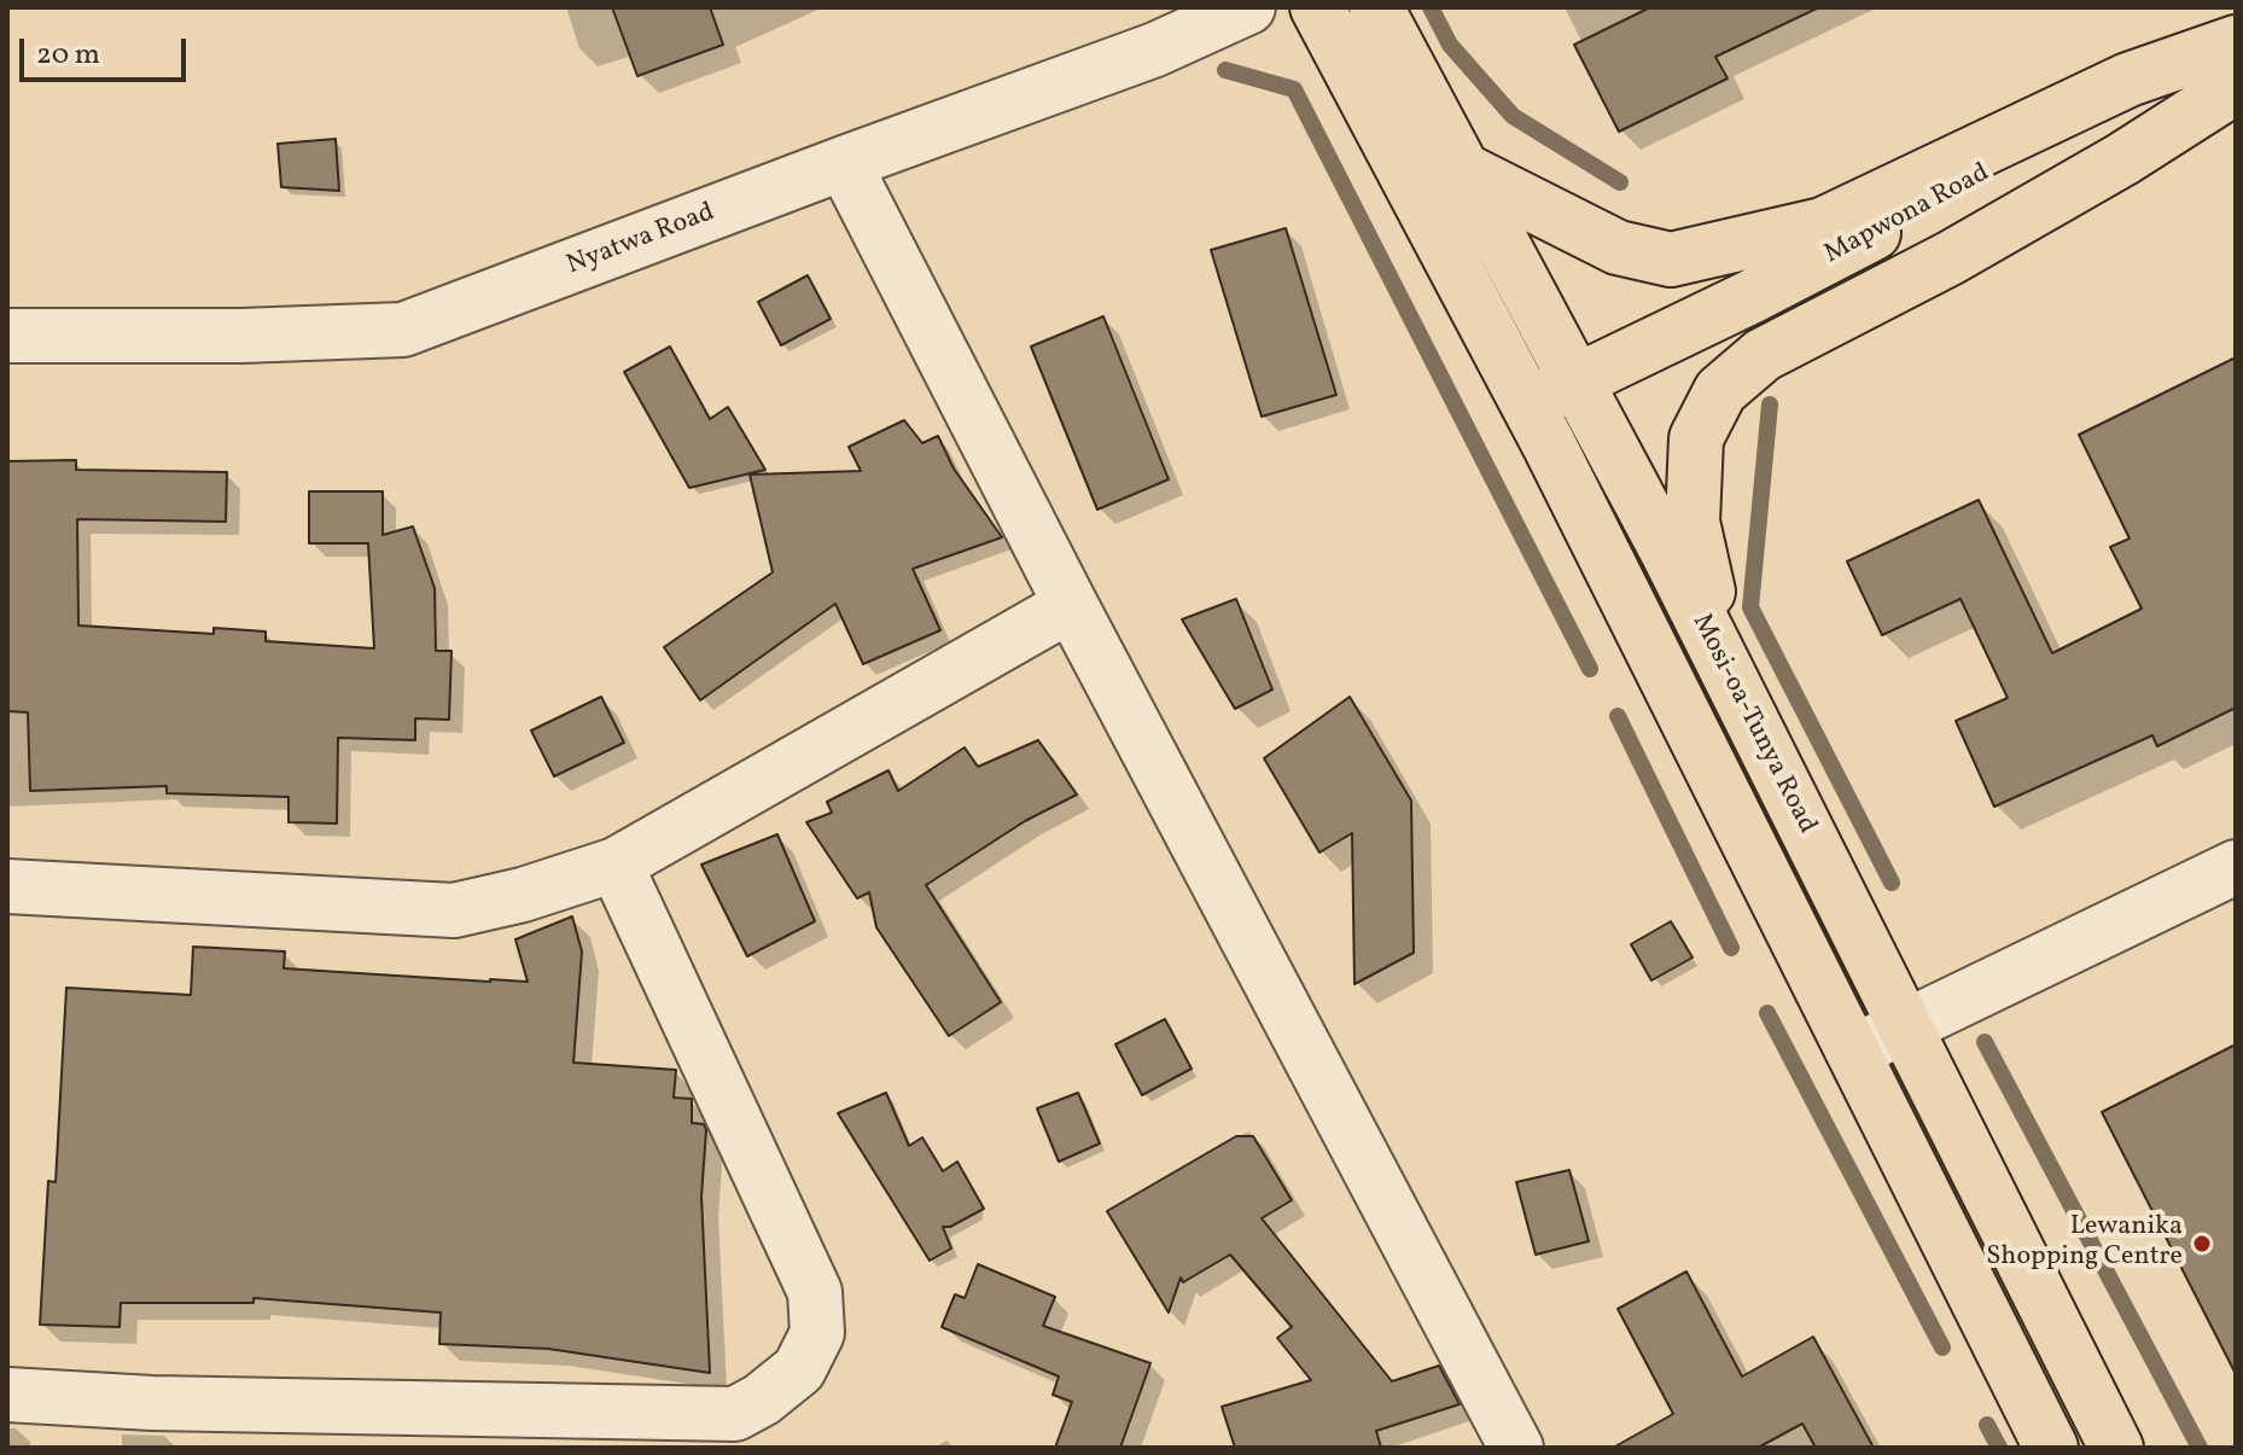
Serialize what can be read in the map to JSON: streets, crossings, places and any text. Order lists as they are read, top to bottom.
{
  "streets": {
    "main road": ["Mapwona Road", "Mosi-oa-Tunya Road"],
    "street": ["Nyatwa Road"]
  },
  "crossings": [
    ["Mapwona Road", "Mosi-oa-Tunya Road"]
  ],
  "places": ["Lewanika Shopping Centre"],
  "scale_bar": "20 m"
}
